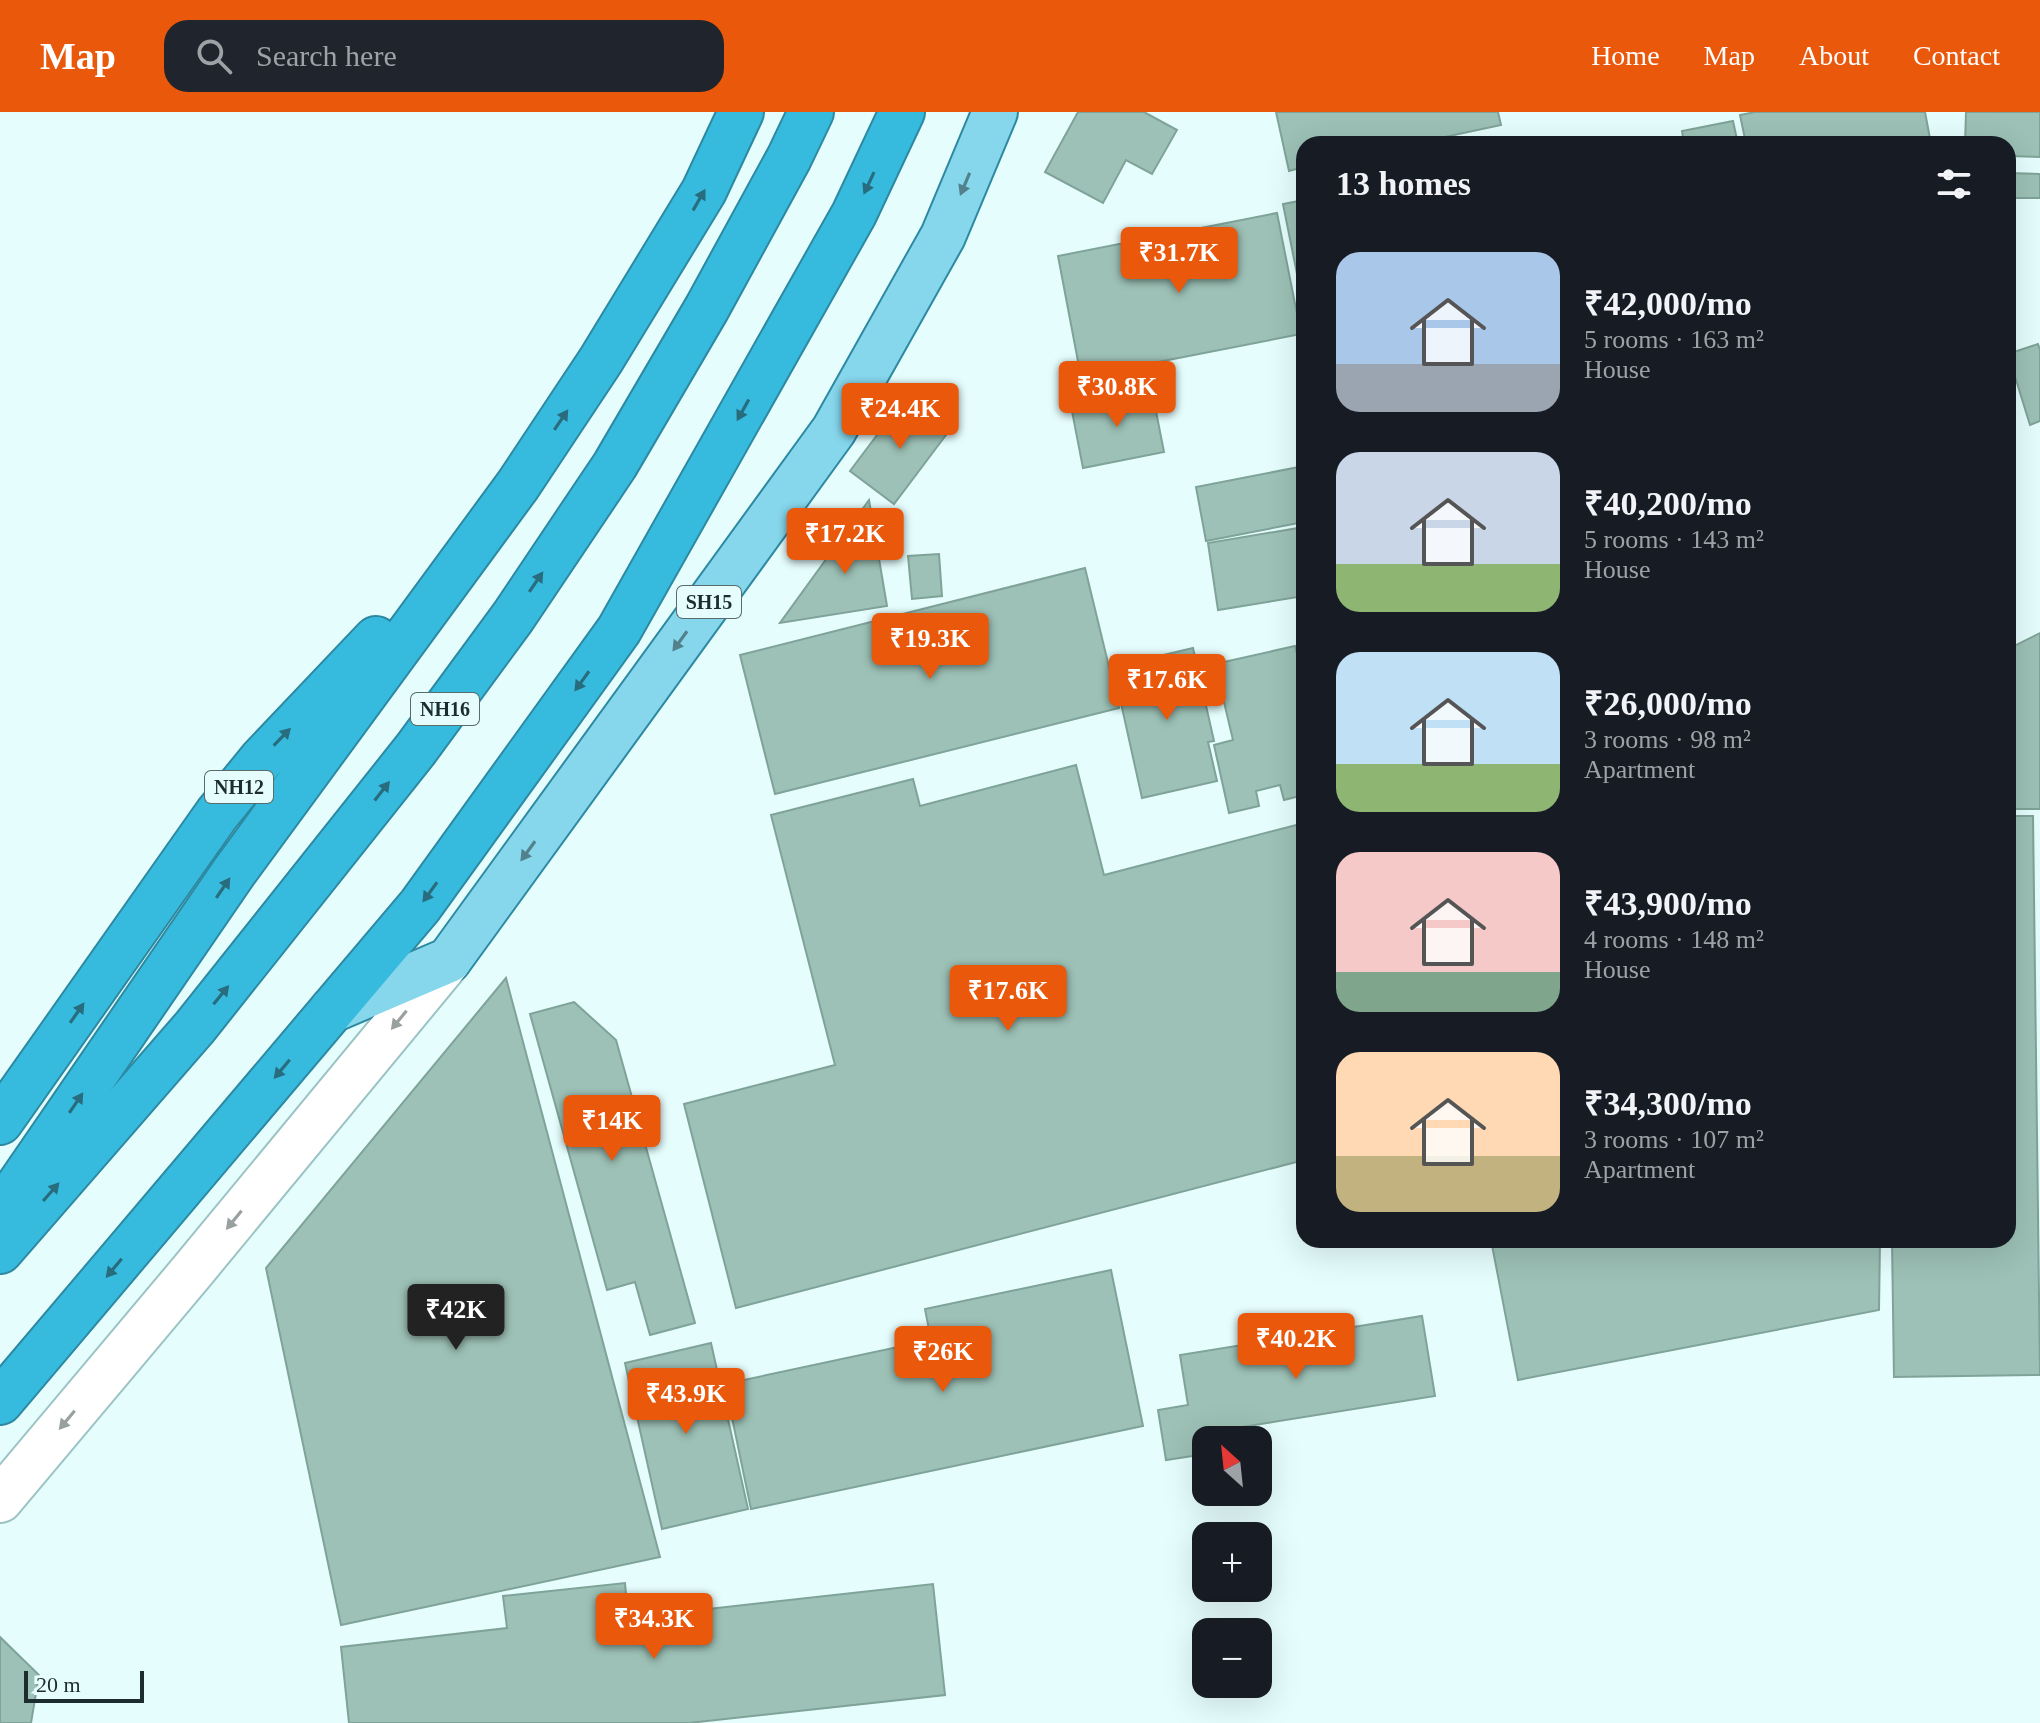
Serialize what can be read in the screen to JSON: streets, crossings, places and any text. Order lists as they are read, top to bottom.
{
  "streets": {
    "highway": ["NH16", "NH12"],
    "main road": ["SH15"]
  },
  "scale_bar": "20 m",
  "north": "top left",
  "page": {
    "header": "Map",
    "search": "Search here",
    "nav": [
      "Home",
      "Map",
      "About",
      "Contact"
    ],
    "heading": "13 homes",
    "price": [
      "₹31.7K",
      "₹30.8K",
      "₹24.4K",
      "₹17.2K",
      "₹19.3K",
      "₹17.6K",
      "₹17.6K",
      "₹14K",
      "₹42K",
      "₹40.2K",
      "₹26K",
      "₹43.9K",
      "₹34.3K"
    ],
    "list": [
      {
        "name": "₹42,000/mo",
        "note": "5 rooms · 163 m² · House"
      },
      {
        "name": "₹40,200/mo",
        "note": "5 rooms · 143 m² · House"
      },
      {
        "name": "₹26,000/mo",
        "note": "3 rooms · 98 m² · Apartment"
      },
      {
        "name": "₹43,900/mo",
        "note": "4 rooms · 148 m² · House"
      },
      {
        "name": "₹34,300/mo",
        "note": "3 rooms · 107 m² · Apartment"
      }
    ],
    "map_buttons": ["+", "−"],
    "scale": "20 m"
  }
}
